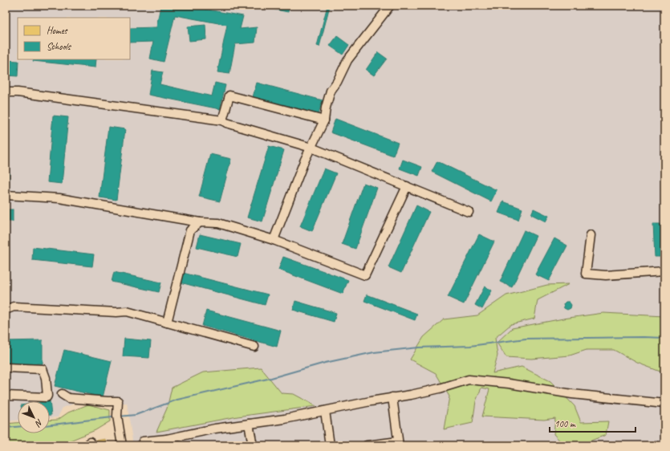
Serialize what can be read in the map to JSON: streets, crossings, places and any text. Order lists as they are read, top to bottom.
{
  "legend": ["Homes", "Schools"],
  "scale_bar": "100 m",
  "north": "bottom right"
}
